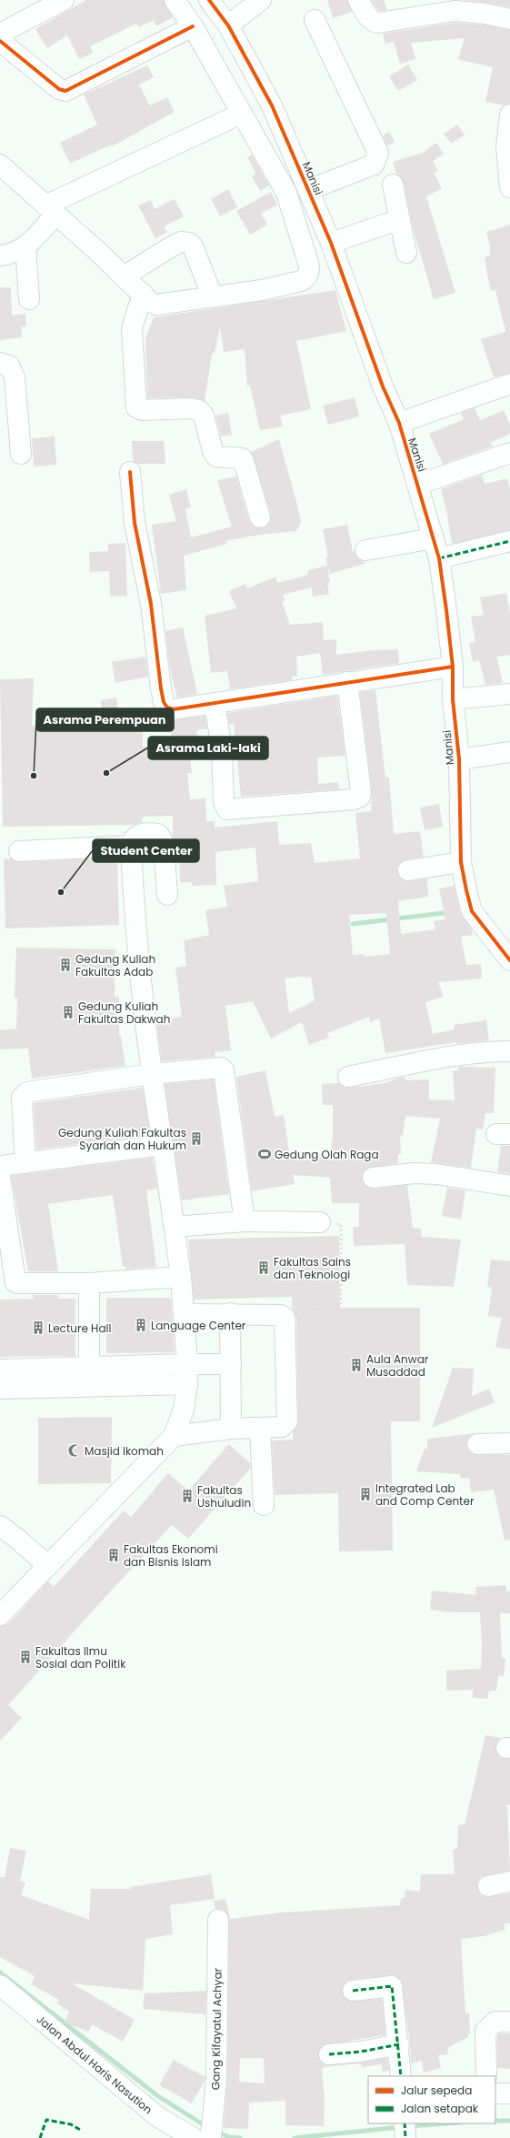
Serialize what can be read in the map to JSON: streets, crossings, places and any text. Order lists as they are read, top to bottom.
{
  "streets": {
    "main road": ["Manisi", "Gang Kifayatul Achyar", "Jalan Abdul Haris Nasution"]
  },
  "places": {
    "other": ["Asrama Laki-laki", "Asrama Perempuan", "Student Center"],
    "building": [
      "Gedung Kuliah Fakultas Adab",
      "Gedung Kuliah Fakultas Dakwah",
      "Gedung Kuliah Fakultas Syariah dan Hukum",
      "Fakultas Sains dan Teknologi",
      "Language Center",
      "Lecture Hall",
      "Aula Anwar Musaddad",
      "Integrated Lab and Comp Center",
      "Fakultas Ushuludin",
      "Fakultas Ekonomi dan Bisnis Islam",
      "Fakultas Ilmu Sosial dan Politik"
    ],
    "sports": ["Gedung Olah Raga"],
    "mosque": ["Masjid Ikomah"]
  },
  "legend": ["Jalur sepeda", "Jalan setapak"]
}
